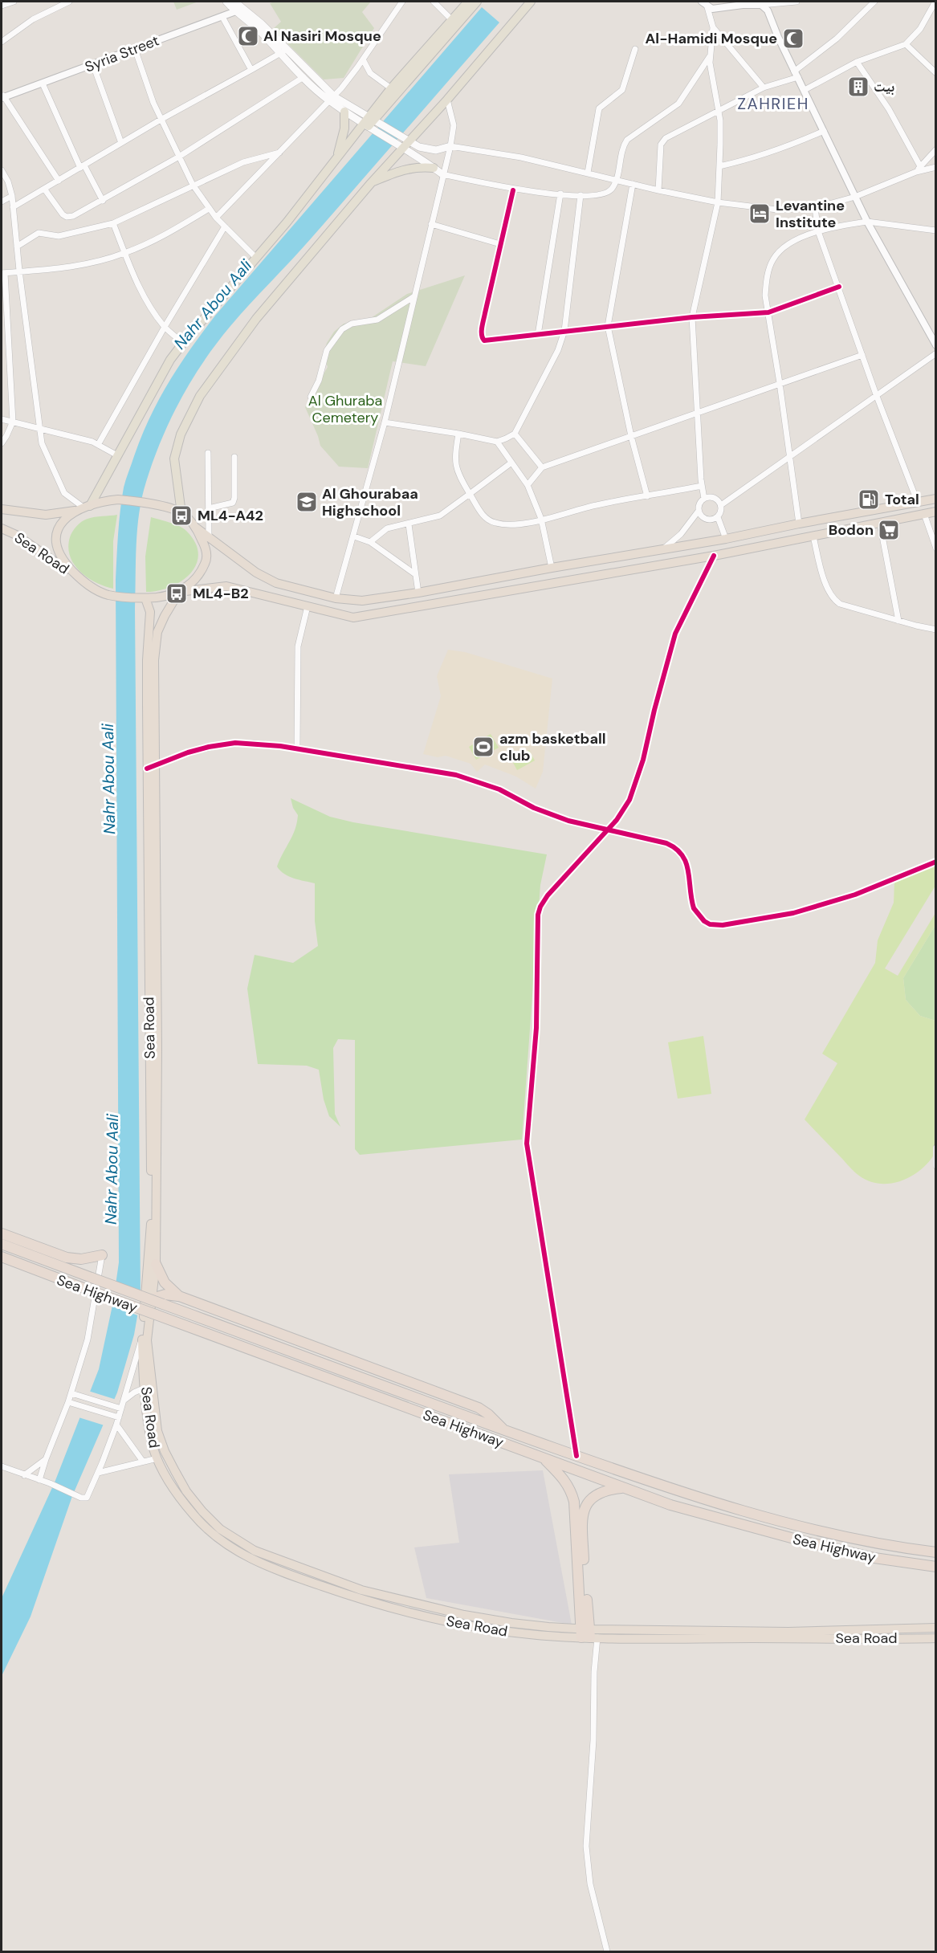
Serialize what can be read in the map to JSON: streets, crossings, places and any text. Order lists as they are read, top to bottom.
{
  "streets": {
    "highway": ["Sea Road", "Sea Highway"],
    "street": ["Syria Street"]
  },
  "districts": ["ZAHRIEH"],
  "water": ["Nahr Abou Aali"],
  "parks": ["Al Ghuraba Cemetery"],
  "places": {
    "mosque": ["Al Nasiri Mosque", "Al-Hamidi Mosque"],
    "building": ["بيت"],
    "hotel": ["Levantine Institute"],
    "fuel station": ["Total"],
    "school or university": ["Al Ghourabaa Highschool"],
    "bus stop": ["ML4-A42", "ML4-B2"],
    "supermarket": ["Bodon"],
    "sports": ["azm basketball club"]
  }
}
